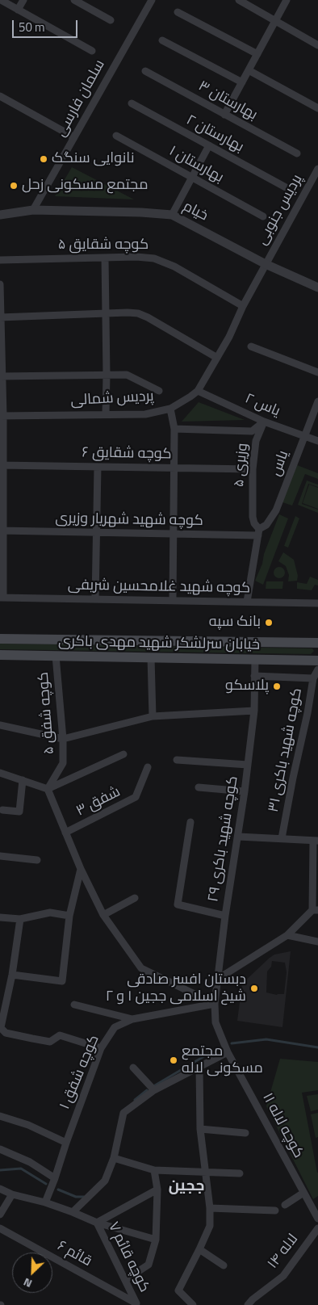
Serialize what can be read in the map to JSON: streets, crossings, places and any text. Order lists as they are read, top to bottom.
{
  "streets": {
    "main road": ["خیابان سرلشکر شهید مهدی باکری"],
    "street": [
      "سلمان فارسی",
      "بهارستان ۳",
      "بهارستان ۲",
      "بهارستان ۱",
      "پردیس جنوبی",
      "خیام",
      "کوچه شقایق ۵",
      "پردیس شمالی",
      "یاس ۲",
      "کوچه شقایق ۶",
      "یاس",
      "وزیری ۵",
      "کوچه شهید شهریار وزیری",
      "کوچه شهید غلامحسین شریفی",
      "کوچه شفق ۵",
      "کوچه شهید باکری ۳۱",
      "شفق ۳",
      "کوچه شهید باکری ۲۹",
      "کوچه شفق ۱",
      "کوچه لاله ۱۱",
      "لاله ۱۴",
      "قائم ۶",
      "کوچه قائم ۷"
    ]
  },
  "crossings": [
    ["سلمان فارسی", "خیام"],
    ["پردیس جنوبی", "خیام"],
    ["پردیس جنوبی", "پردیس شمالی"],
    ["خیام", "پردیس شمالی"],
    ["کوچه شقایق ۵", "پردیس شمالی"],
    ["پردیس شمالی", "یاس ۲"],
    ["یاس ۲", "یاس"],
    ["یاس ۲", "وزیری ۵"],
    ["کوچه شقایق ۶", "وزیری ۵"],
    ["یاس", "وزیری ۵"],
    ["یاس", "کوچه شهید شهریار وزیری"],
    ["وزیری ۵", "کوچه شهید شهریار وزیری"],
    ["خیابان سرلشکر شهید مهدی باکری", "کوچه شفق ۵"],
    ["خیابان سرلشکر شهید مهدی باکری", "کوچه شهید باکری ۲۹"],
    ["کوچه شهید باکری ۲۹", "کوچه شفق ۱"],
    ["کوچه شهید باکری ۲۹", "کوچه لاله ۱۱"],
    ["کوچه شفق ۱", "کوچه قائم ۷"],
    ["قائم ۶", "کوچه قائم ۷"]
  ],
  "districts": ["ججین"],
  "places": [
    "نانوایی سنگک",
    "مجتمع مسکونی زحل",
    "بانک سپه",
    "پلاسکو",
    "دبستان افسر صادقی شیخ اسلامی ججین ۱ و ۲",
    "مجتمع مسکونی لاله"
  ],
  "scale_bar": "50 m",
  "north": "bottom left"
}
